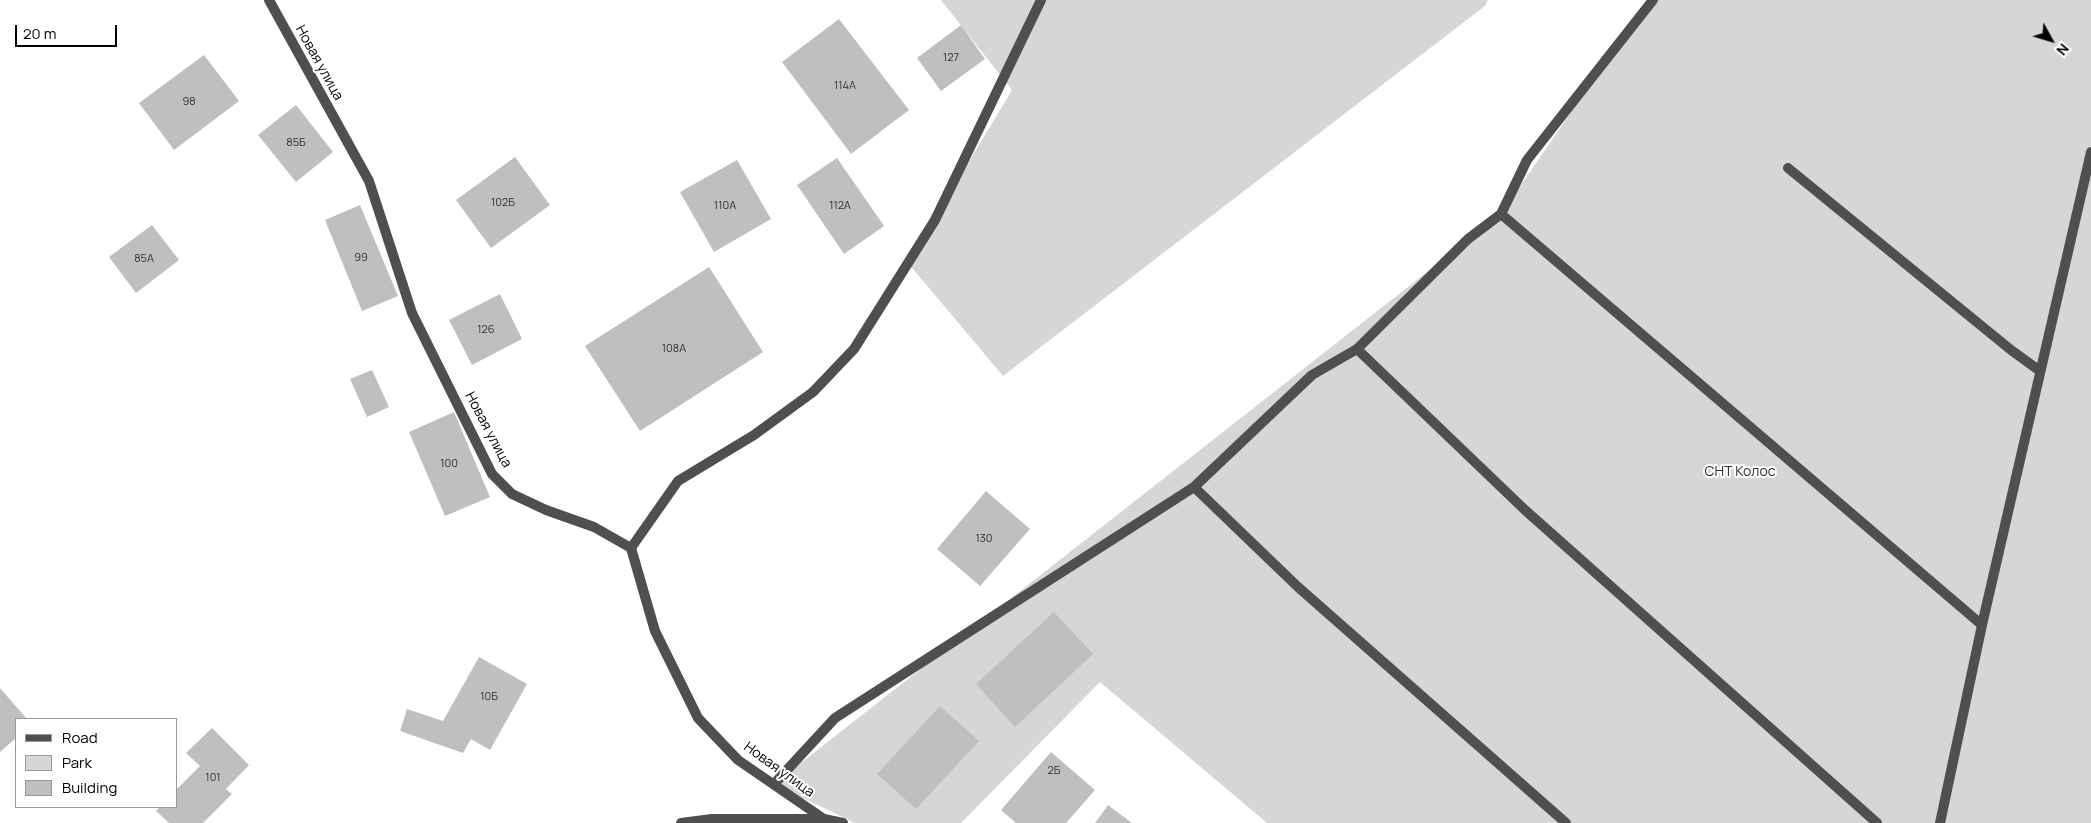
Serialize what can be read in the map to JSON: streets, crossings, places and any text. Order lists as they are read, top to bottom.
{
  "streets": {
    "street": ["Новая улица"]
  },
  "parks": ["СНТ Колос"],
  "house_numbers": [
    "127",
    "114А",
    "98",
    "85Б",
    "102Б",
    "110А",
    "112А",
    "99",
    "85А",
    "126",
    "108А",
    "100",
    "130",
    "10Б",
    "2Б",
    "101"
  ],
  "legend": ["Road", "Park", "Building"],
  "scale_bar": "20 m",
  "north": "bottom right"
}
